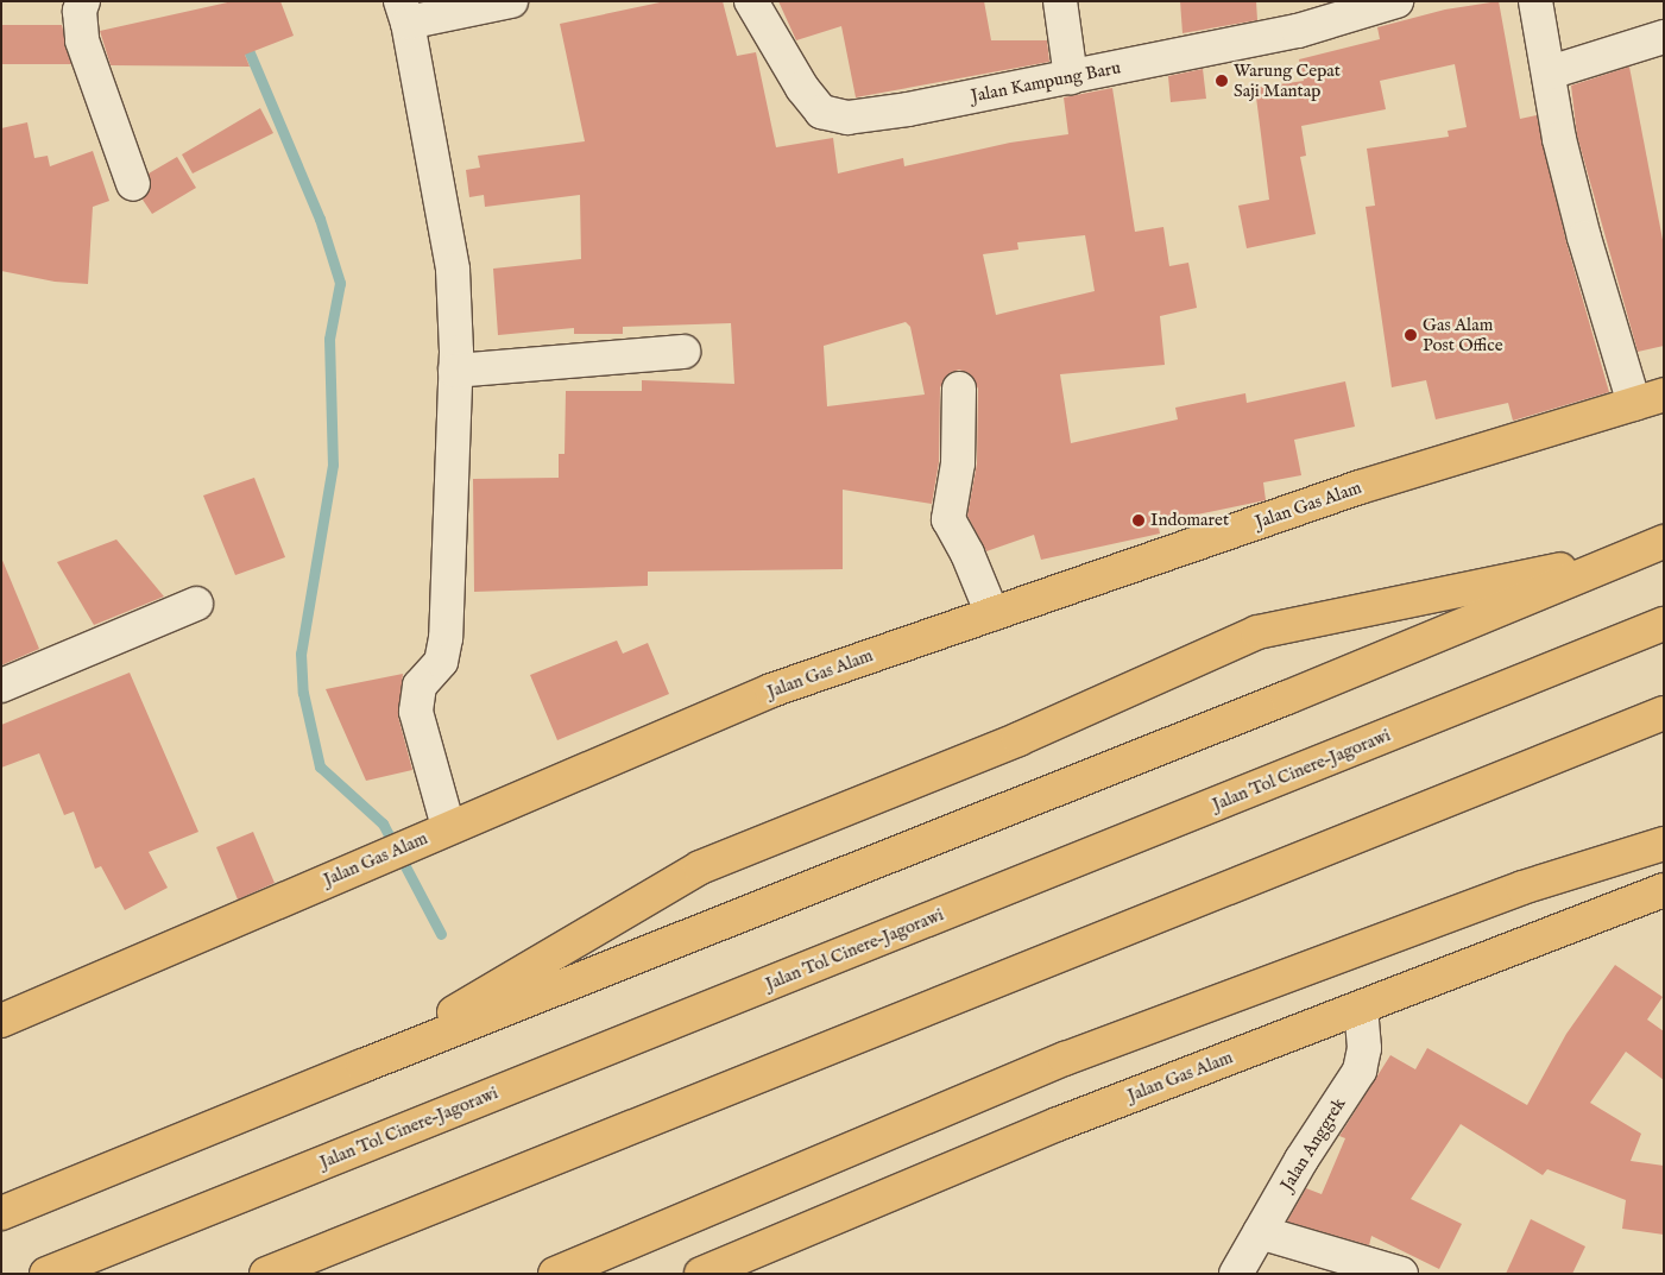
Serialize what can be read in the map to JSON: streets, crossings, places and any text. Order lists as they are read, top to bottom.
{
  "streets": {
    "main road": ["Jalan Gas Alam", "Jalan Tol Cinere–Jagorawi"],
    "street": ["Jalan Kampung Baru", "Jalan Anggrek"]
  },
  "crossings": [
    ["Jalan Gas Alam", "Jalan Anggrek"]
  ],
  "places": ["Warung Cepat Saji Mantap", "Gas Alam Post Office", "Indomaret"]
}
